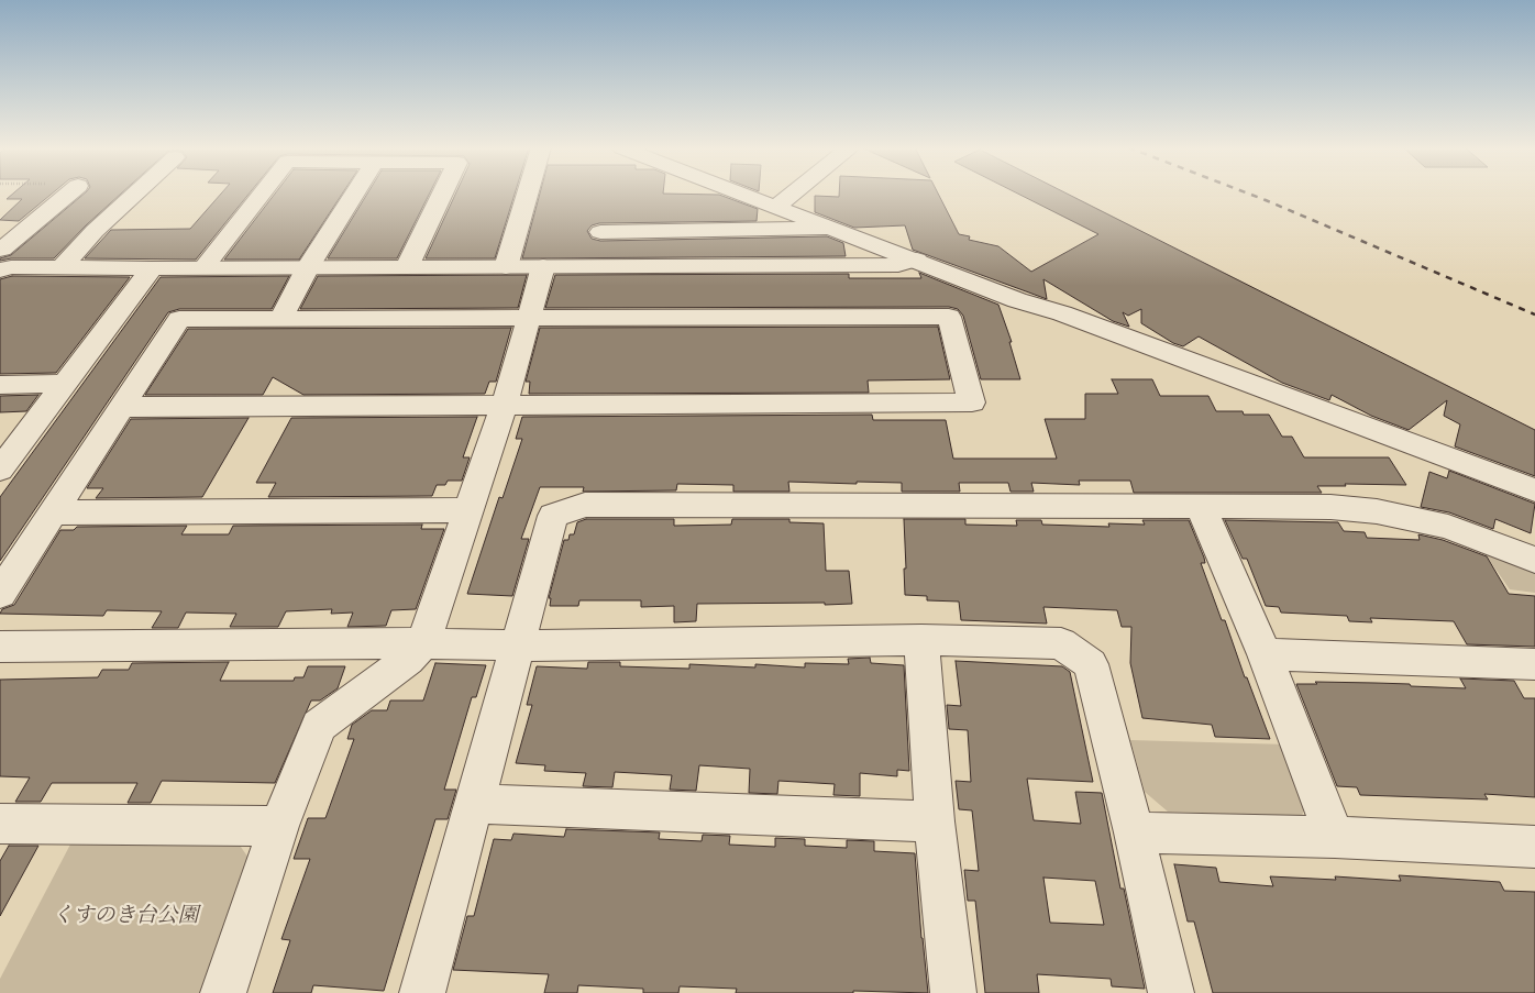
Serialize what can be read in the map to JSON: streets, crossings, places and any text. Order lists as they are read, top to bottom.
{
  "parks": ["くすのき台公園"]
}
